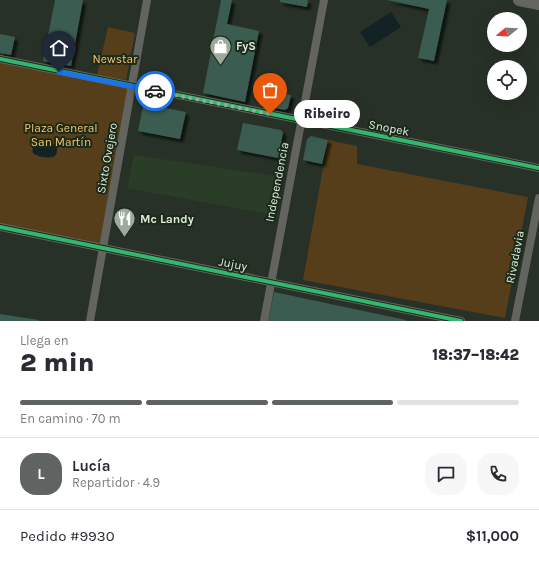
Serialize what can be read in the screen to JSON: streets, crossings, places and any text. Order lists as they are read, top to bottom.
{
  "streets": {
    "street": [
      "Snopek",
      "Sixto Ovejero",
      "Independencia",
      "Rivadavia",
      "Jujuy"
    ]
  },
  "crossings": [
    ["Snopek", "Sixto Ovejero"],
    ["Snopek", "Independencia"],
    ["Sixto Ovejero", "Jujuy"],
    ["Independencia", "Jujuy"]
  ],
  "parks": ["Newstar", "Plaza General San Martín"],
  "places": {
    "shop": ["FyS"],
    "other": ["Ribeiro"],
    "restaurant": ["Mc Landy"]
  },
  "north": "left",
  "page": {
    "bubble": "Ribeiro",
    "heading": ["2 min", "Llega en", "18:37–18:42"],
    "panel": [
      "Lucía",
      "Repartidor · 4.9",
      "Pedido #9930",
      "$11,000"
    ],
    "bar": "En camino · 70 m",
    "round": "L"
  }
}
